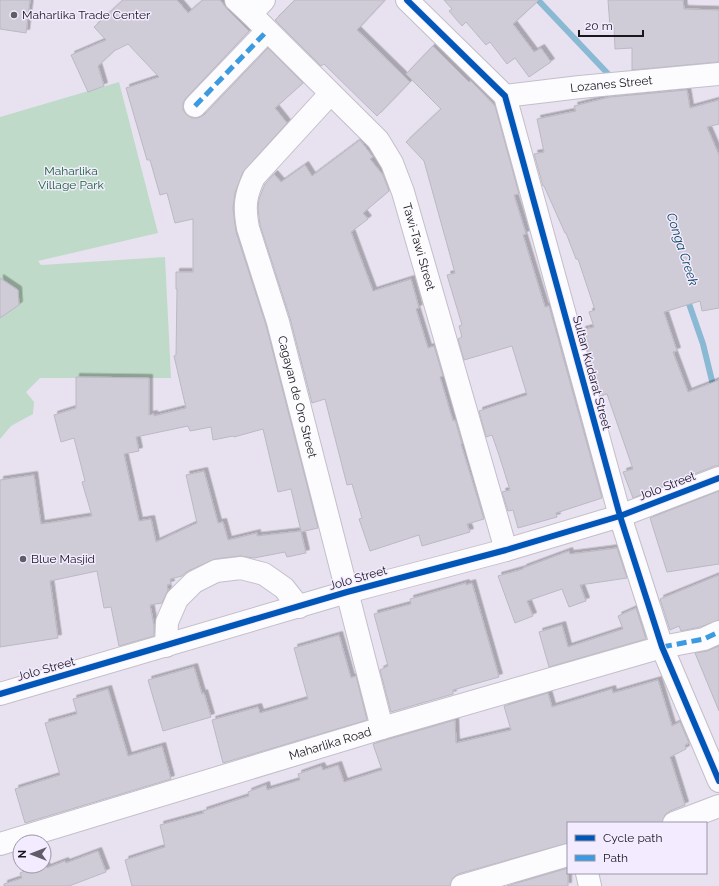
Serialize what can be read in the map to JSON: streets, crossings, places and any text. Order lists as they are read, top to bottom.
{
  "streets": {
    "street": [
      "Lozanes Street",
      "Tawi-Tawi Street",
      "Sultan Kudarat Street",
      "Cagayan de Oro Street",
      "Jolo Street",
      "Maharlika Road"
    ]
  },
  "crossings": [
    ["Lozanes Street", "Sultan Kudarat Street"],
    ["Tawi-Tawi Street", "Cagayan de Oro Street"],
    ["Tawi-Tawi Street", "Jolo Street"],
    ["Sultan Kudarat Street", "Jolo Street"],
    ["Sultan Kudarat Street", "Maharlika Road"],
    ["Cagayan de Oro Street", "Jolo Street"],
    ["Cagayan de Oro Street", "Maharlika Road"]
  ],
  "water": ["Conga Creek"],
  "parks": ["Maharlika Village Park"],
  "places": ["Maharlika Trade Center", "Blue Masjid"],
  "legend": ["Cycle path", "Path"],
  "scale_bar": "20 m",
  "north": "left"
}
